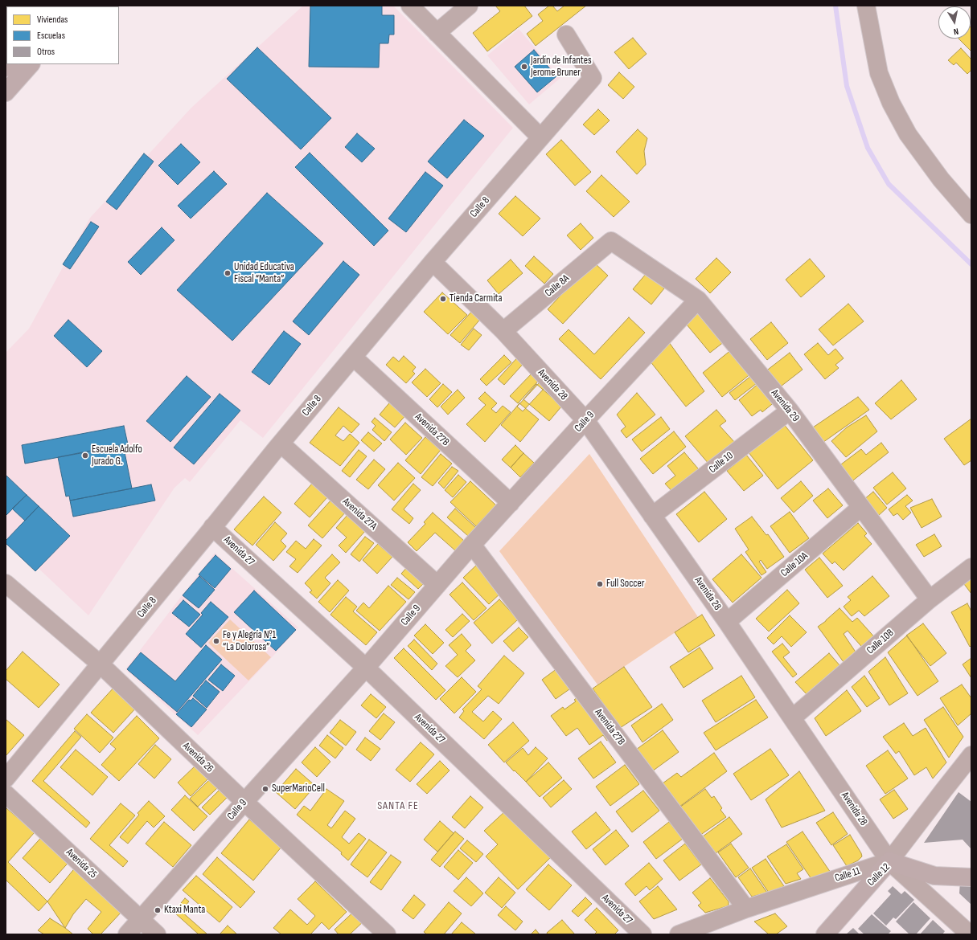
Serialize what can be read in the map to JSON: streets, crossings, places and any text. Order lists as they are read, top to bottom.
{
  "streets": {
    "main road": ["Calle 12"],
    "street": [
      "Calle 8",
      "Calle 8A",
      "Avenida 28",
      "Avenida 29",
      "Calle 9",
      "Avenida 27B",
      "Calle 10",
      "Avenida 27A",
      "Avenida 27",
      "Calle 10A",
      "Calle 10B",
      "Avenida 26",
      "Avenida 25",
      "Calle 11"
    ]
  },
  "crossings": [
    ["Calle 8", "Avenida 28"],
    ["Calle 8", "Avenida 27B"],
    ["Calle 8", "Avenida 27A"],
    ["Calle 8", "Avenida 27"],
    ["Calle 8", "Avenida 26"],
    ["Calle 8A", "Avenida 28"],
    ["Calle 8A", "Avenida 29"],
    ["Avenida 28", "Calle 9"],
    ["Avenida 28", "Calle 10"],
    ["Avenida 28", "Calle 10A"],
    ["Avenida 28", "Calle 10B"],
    ["Avenida 28", "Calle 11"],
    ["Avenida 28", "Calle 12"],
    ["Avenida 29", "Calle 9"],
    ["Avenida 29", "Calle 10"],
    ["Avenida 29", "Calle 10A"],
    ["Avenida 29", "Calle 10B"],
    ["Calle 9", "Avenida 27B"],
    ["Calle 9", "Avenida 27A"],
    ["Calle 9", "Avenida 27"],
    ["Calle 9", "Avenida 26"],
    ["Calle 9", "Avenida 25"],
    ["Avenida 27B", "Calle 11"],
    ["Calle 11", "Calle 12"]
  ],
  "districts": ["SANTA FE"],
  "places": [
    "Jardín de Infantes Jerome Bruner",
    "Unidad Educativa Fiscal “Manta”",
    "Tienda Carmita",
    "Escuela Adolfo Jurado G.",
    "Full Soccer",
    "Fe y Alegría Nº1 “La Dolorosa”",
    "SuperMarioCell",
    "Ktaxi Manta"
  ],
  "legend": ["Viviendas", "Escuelas", "Otros"],
  "north": "bottom"
}
